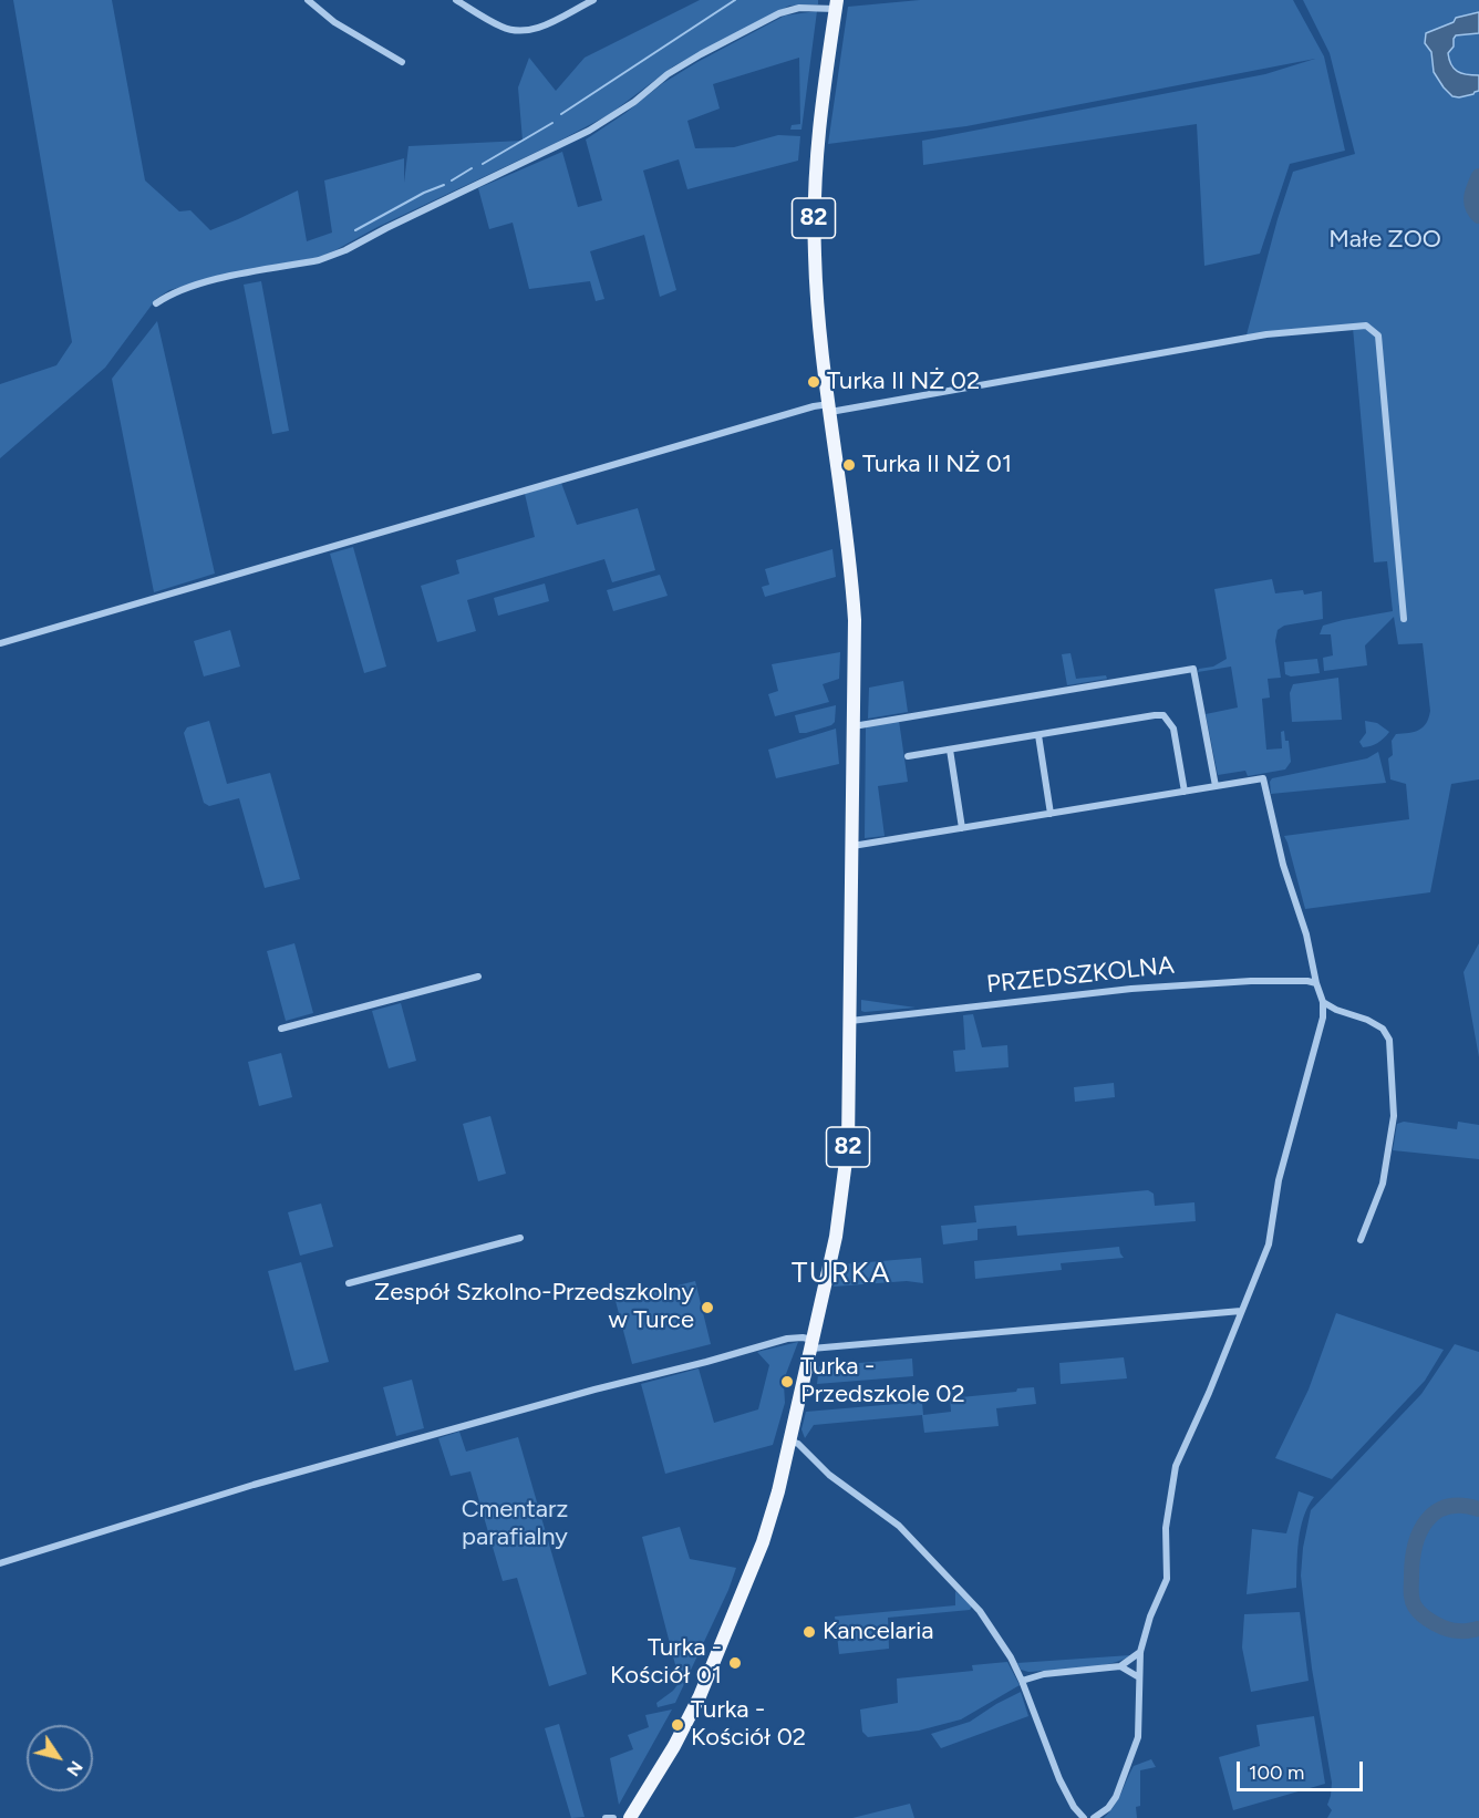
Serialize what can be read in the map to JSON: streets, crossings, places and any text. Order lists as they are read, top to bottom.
{
  "streets": {
    "main road": ["82"],
    "street": ["PRZEDSZKOLNA"]
  },
  "crossings": [
    ["82", "PRZEDSZKOLNA"]
  ],
  "districts": ["TURKA"],
  "parks": ["Małe ZOO", "Cmentarz parafialny"],
  "places": [
    "Turka II NŻ 02",
    "Turka II NŻ 01",
    "Zespół Szkolno-Przedszkolny w Turce",
    "Turka - Przedszkole 02",
    "Kancelaria",
    "Turka - Kościół 01",
    "Turka - Kościół 02"
  ],
  "scale_bar": "100 m",
  "north": "bottom right"
}
